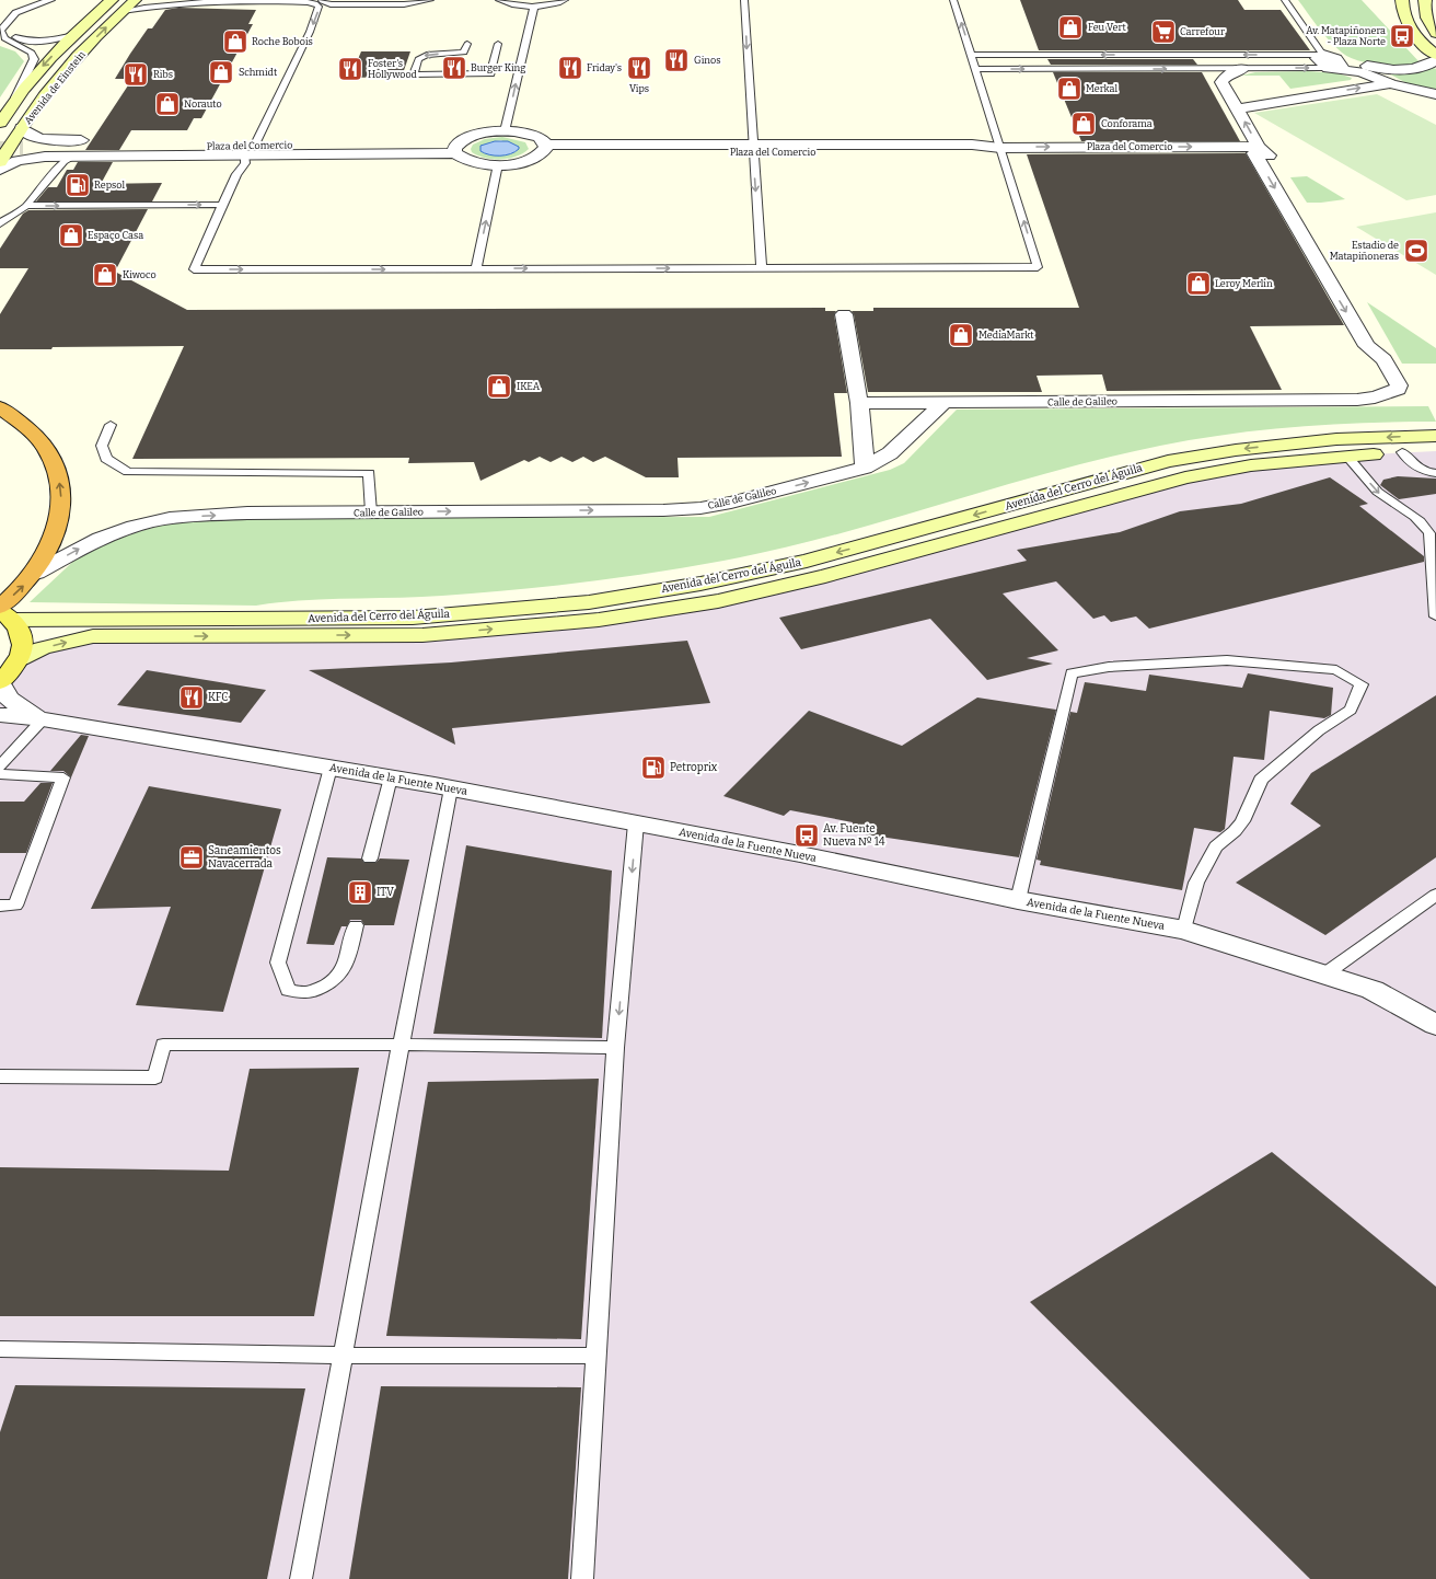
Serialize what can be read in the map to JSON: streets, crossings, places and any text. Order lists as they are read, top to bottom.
{
  "streets": {
    "main road": ["Avenida de Einstein", "Avenida del Cerro del Águila"],
    "street": ["Plaza del Comercio", "Calle de Galileo", "Avenida de la Fuente Nueva"]
  },
  "crossings": [
    ["Plaza del Comercio", "Calle de Galileo"]
  ],
  "one_way": ["Calle de Galileo"],
  "places": {
    "shop": [
      "Feu Vert",
      "Roche Bobois",
      "Schmidt",
      "Merkal",
      "Norauto",
      "Conforama",
      "Espaço Casa",
      "Kiwoco",
      "Leroy Merlin",
      "MediaMarkt",
      "IKEA"
    ],
    "supermarket": ["Carrefour"],
    "bus stop": ["Av. Matapiñonera - Plaza Norte", "Av. Fuente Nueva Nº 14"],
    "restaurant": [
      "Ginos",
      "Burger King",
      "Friday's",
      "Vips",
      "Foster's Hollywood",
      "Ribs",
      "KFC"
    ],
    "fuel station": ["Repsol", "Petroprix"],
    "sports": ["Estadio de Matapiñoneras"],
    "office": ["Saneamientos Navacerrada"],
    "building": ["ITV"]
  }
}
